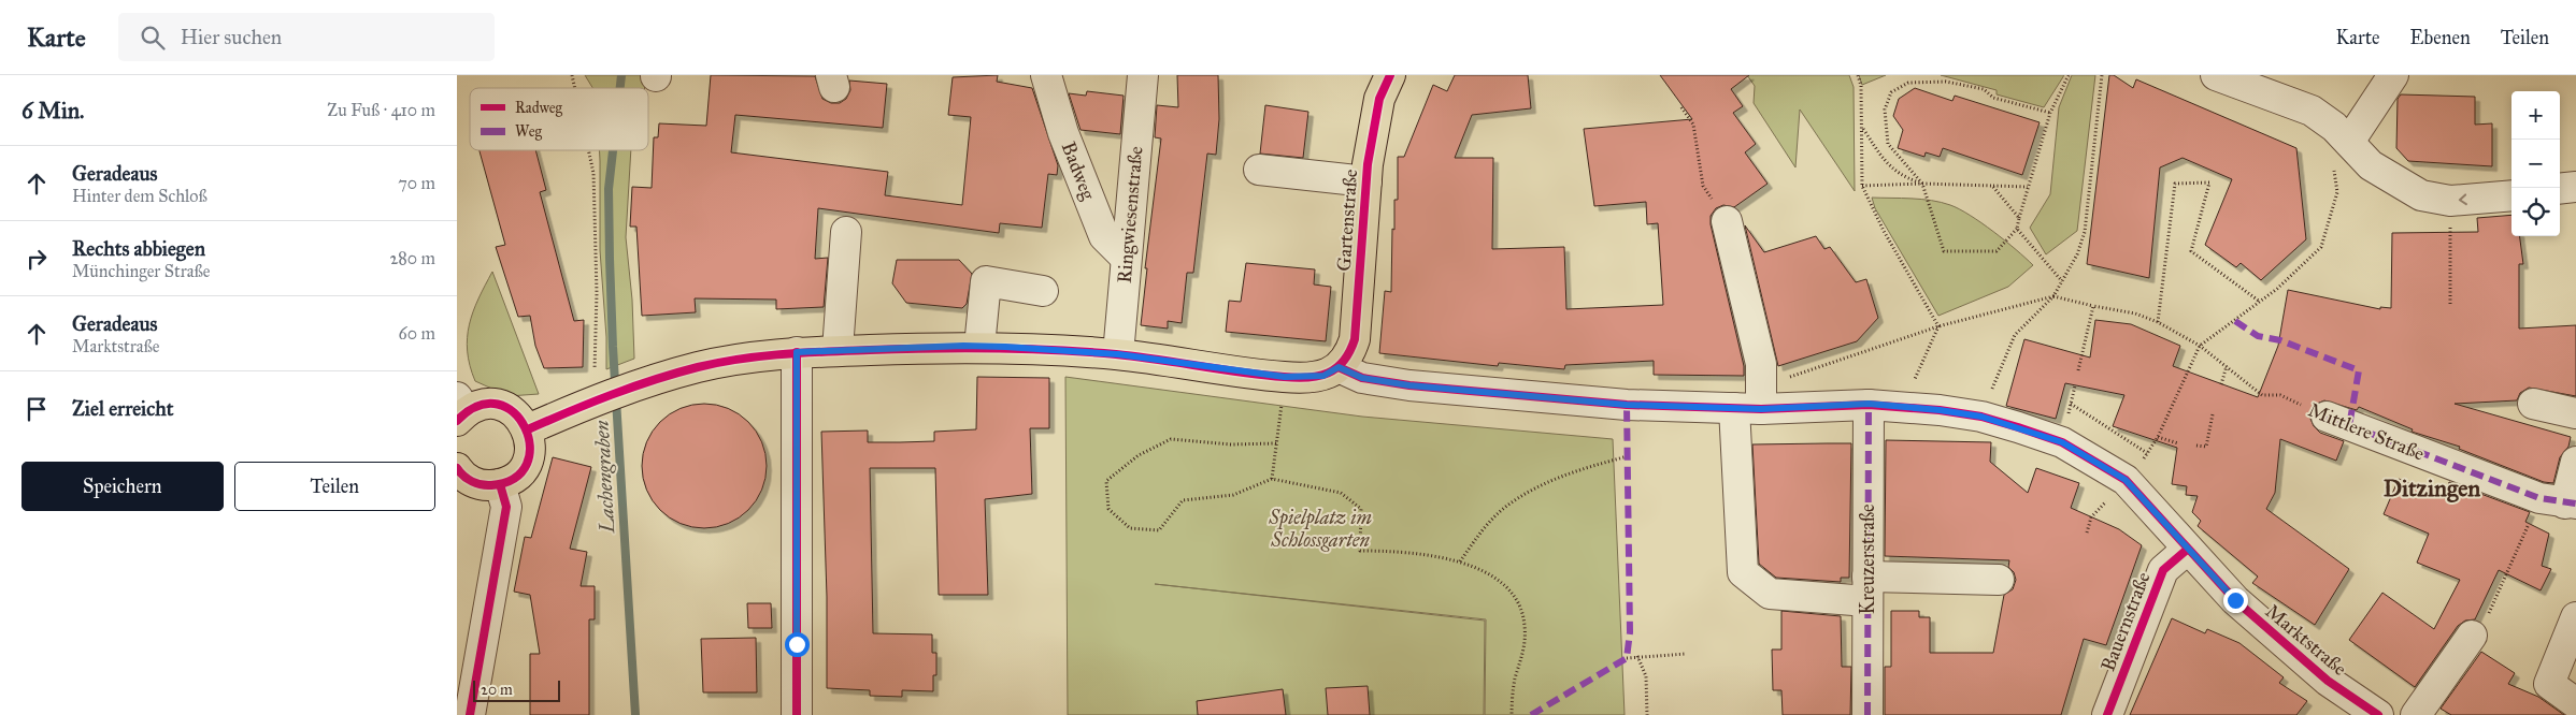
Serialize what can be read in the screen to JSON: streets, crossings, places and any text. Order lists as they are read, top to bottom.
{
  "streets": {
    "main road": ["Gartenstraße"],
    "street": [
      "Badweg",
      "Ringwiesenstraße",
      "Mittlere Straße",
      "Kreuzerstraße",
      "Bauernstraße",
      "Marktstraße"
    ]
  },
  "crossings": [
    ["Badweg", "Ringwiesenstraße"],
    ["Gartenstraße", "Marktstraße"],
    ["Kreuzerstraße", "Marktstraße"],
    ["Bauernstraße", "Marktstraße"]
  ],
  "districts": ["Ditzingen"],
  "water": ["Lachengraben"],
  "parks": ["Spielplatz im Schlossgarten"],
  "legend": ["Radweg", "Weg"],
  "scale_bar": "20 m",
  "page": {
    "header": "Karte",
    "search": "Hier suchen",
    "nav": ["Karte", "Ebenen", "Teilen"],
    "heading": ["6 Min.", "Zu Fuß · 410 m"],
    "map_buttons": ["+", "−"],
    "list": [
      ["Geradeaus", "Hinter dem Schloß", "70 m"],
      ["Rechts abbiegen", "Münchinger Straße", "280 m"],
      ["Geradeaus", "Marktstraße", "60 m"],
      "Ziel erreicht"
    ],
    "buttons": ["Speichern", "Teilen"],
    "scale": "20 m"
  }
}
